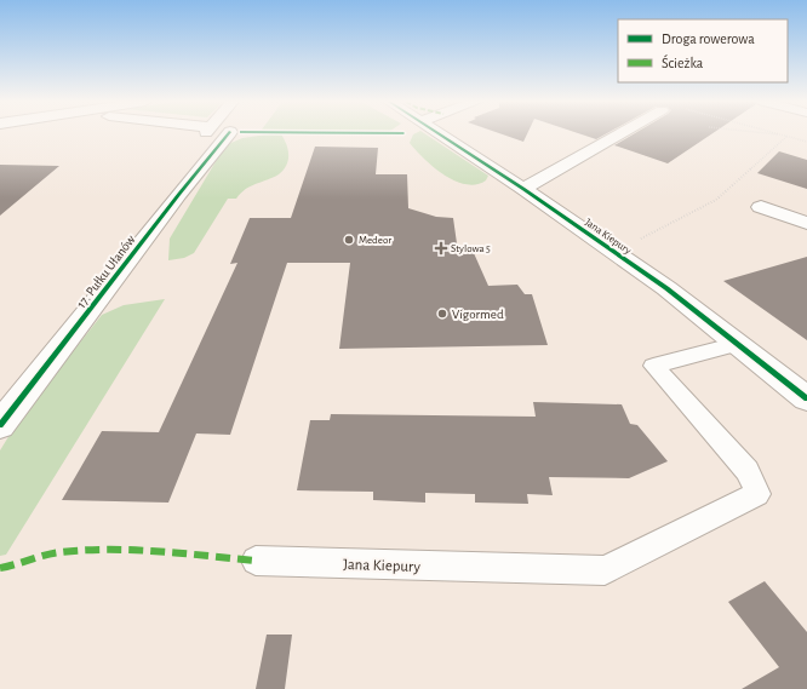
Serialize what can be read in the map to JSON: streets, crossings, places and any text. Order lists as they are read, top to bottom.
{
  "streets": {
    "street": ["Jana Kiepury", "17. Pułku Ułanów"]
  },
  "places": {
    "other": ["Medeor", "Vigormed"],
    "health": ["Stylowa 5"]
  },
  "legend": ["Droga rowerowa", "Ścieżka"]
}
